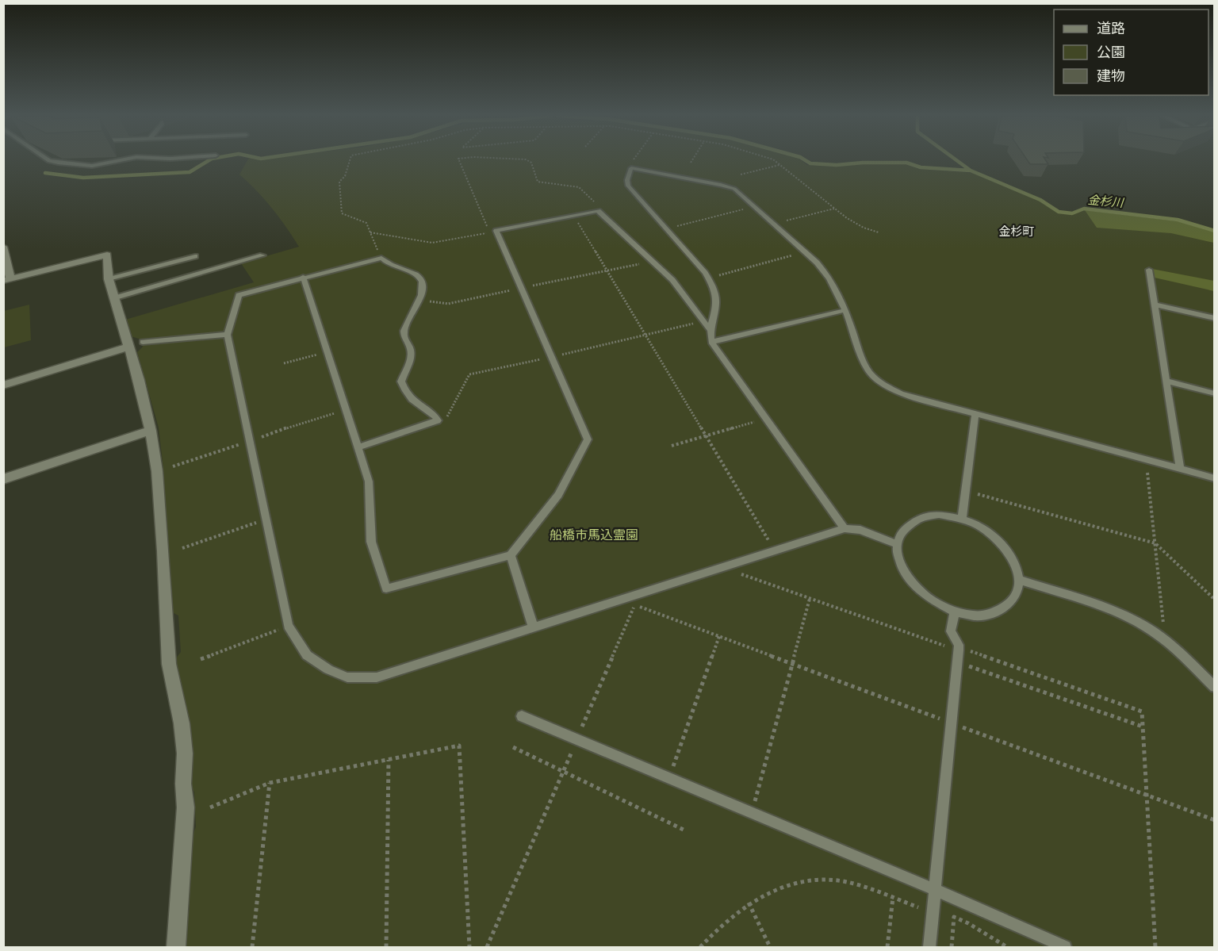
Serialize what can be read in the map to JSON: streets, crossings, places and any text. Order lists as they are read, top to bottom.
{
  "districts": ["金杉町"],
  "water": ["金杉川"],
  "parks": ["船橋市馬込霊園"],
  "legend": ["道路", "公園", "建物"]
}
